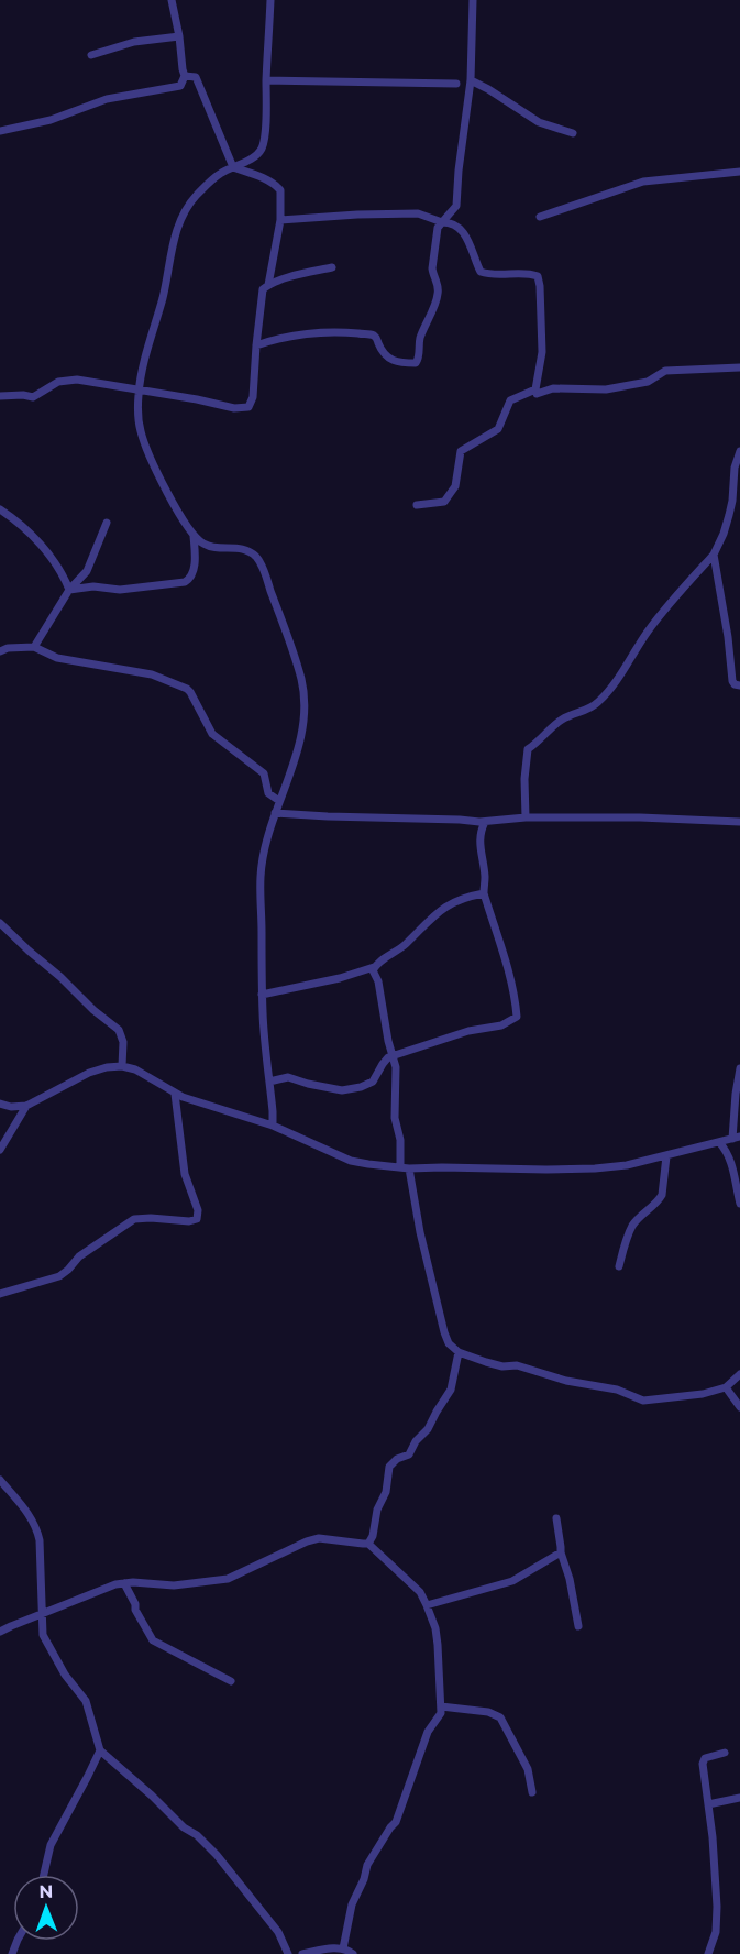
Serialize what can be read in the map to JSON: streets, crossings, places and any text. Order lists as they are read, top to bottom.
{
  "north": "top"
}
